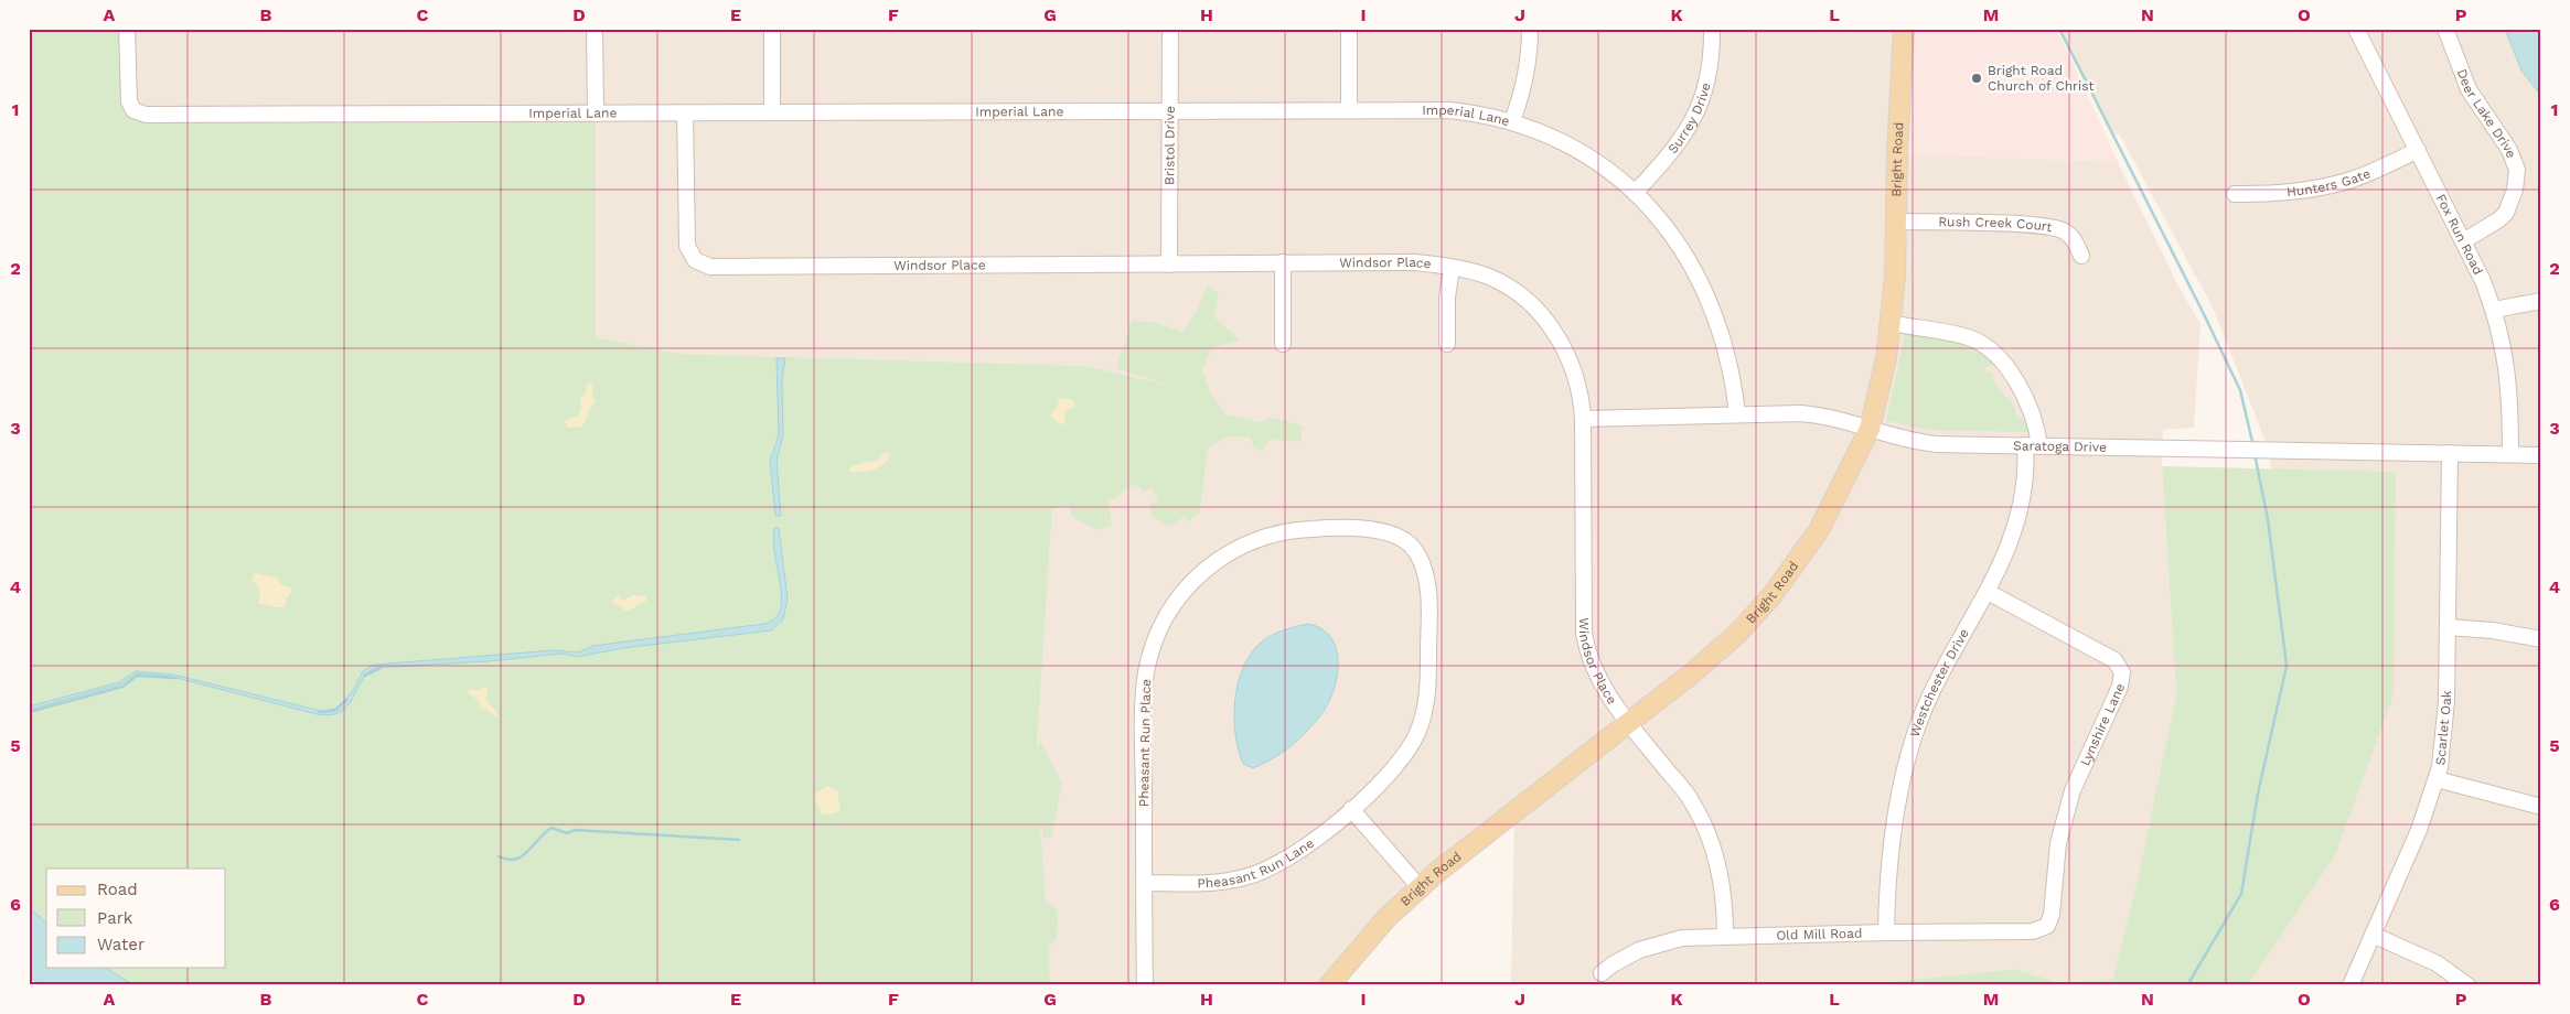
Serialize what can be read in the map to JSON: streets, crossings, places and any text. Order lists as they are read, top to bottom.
{
  "streets": {
    "main road": ["Bright Road"],
    "street": [
      "Imperial Lane",
      "Deer Lake Drive",
      "Surrey Drive",
      "Bristol Drive",
      "Hunters Gate",
      "Rush Creek Court",
      "Fox Run Road",
      "Windsor Place",
      "Saratoga Drive",
      "Westchester Drive",
      "Lynshire Lane",
      "Scarlet Oak",
      "Pheasant Run Place",
      "Pheasant Run Lane",
      "Old Mill Road"
    ]
  },
  "crossings": [
    ["Imperial Lane", "Surrey Drive"],
    ["Imperial Lane", "Bristol Drive"],
    ["Imperial Lane", "Windsor Place"],
    ["Imperial Lane", "Saratoga Drive"],
    ["Deer Lake Drive", "Fox Run Road"],
    ["Bristol Drive", "Windsor Place"],
    ["Bright Road", "Rush Creek Court"],
    ["Bright Road", "Windsor Place"],
    ["Bright Road", "Saratoga Drive"],
    ["Bright Road", "Westchester Drive"],
    ["Hunters Gate", "Fox Run Road"],
    ["Fox Run Road", "Saratoga Drive"],
    ["Windsor Place", "Saratoga Drive"],
    ["Windsor Place", "Old Mill Road"],
    ["Saratoga Drive", "Westchester Drive"],
    ["Saratoga Drive", "Scarlet Oak"],
    ["Westchester Drive", "Lynshire Lane"],
    ["Westchester Drive", "Old Mill Road"],
    ["Lynshire Lane", "Old Mill Road"],
    ["Pheasant Run Place", "Pheasant Run Lane"]
  ],
  "places": ["Bright Road Church of Christ"],
  "legend": ["Road", "Park", "Water"],
  "grid": {
    "columns": [
      "A",
      "B",
      "C",
      "D",
      "E",
      "F",
      "G",
      "H",
      "I",
      "J",
      "K",
      "L",
      "M",
      "N",
      "O",
      "P"
    ],
    "rows": [
      "1",
      "2",
      "3",
      "4",
      "5",
      "6"
    ]
  }
}
